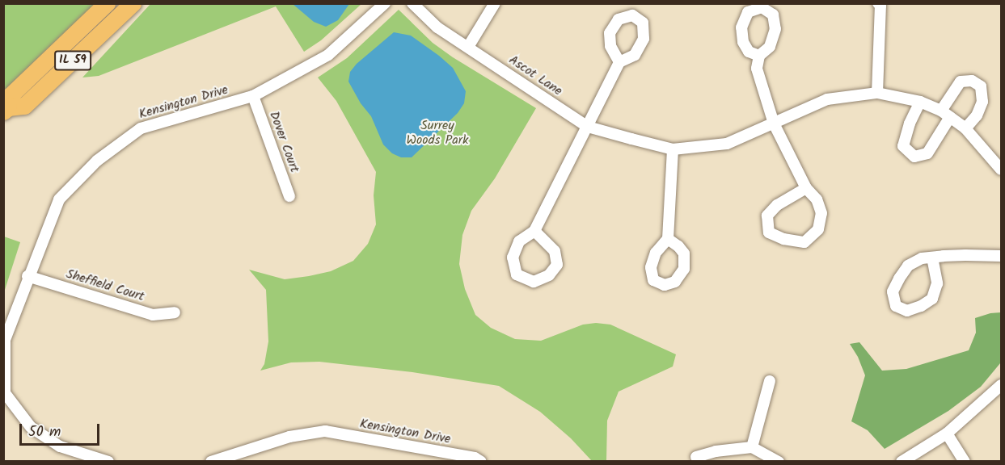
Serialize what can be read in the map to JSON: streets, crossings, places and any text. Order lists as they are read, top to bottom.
{
  "streets": {
    "main road": ["IL 59"],
    "street": [
      "Ascot Lane",
      "Kensington Drive",
      "Dover Court",
      "Sheffield Court"
    ]
  },
  "crossings": [
    ["Kensington Drive", "Dover Court"],
    ["Kensington Drive", "Sheffield Court"]
  ],
  "parks": ["Surrey Woods Park"],
  "scale_bar": "50 m"
}
